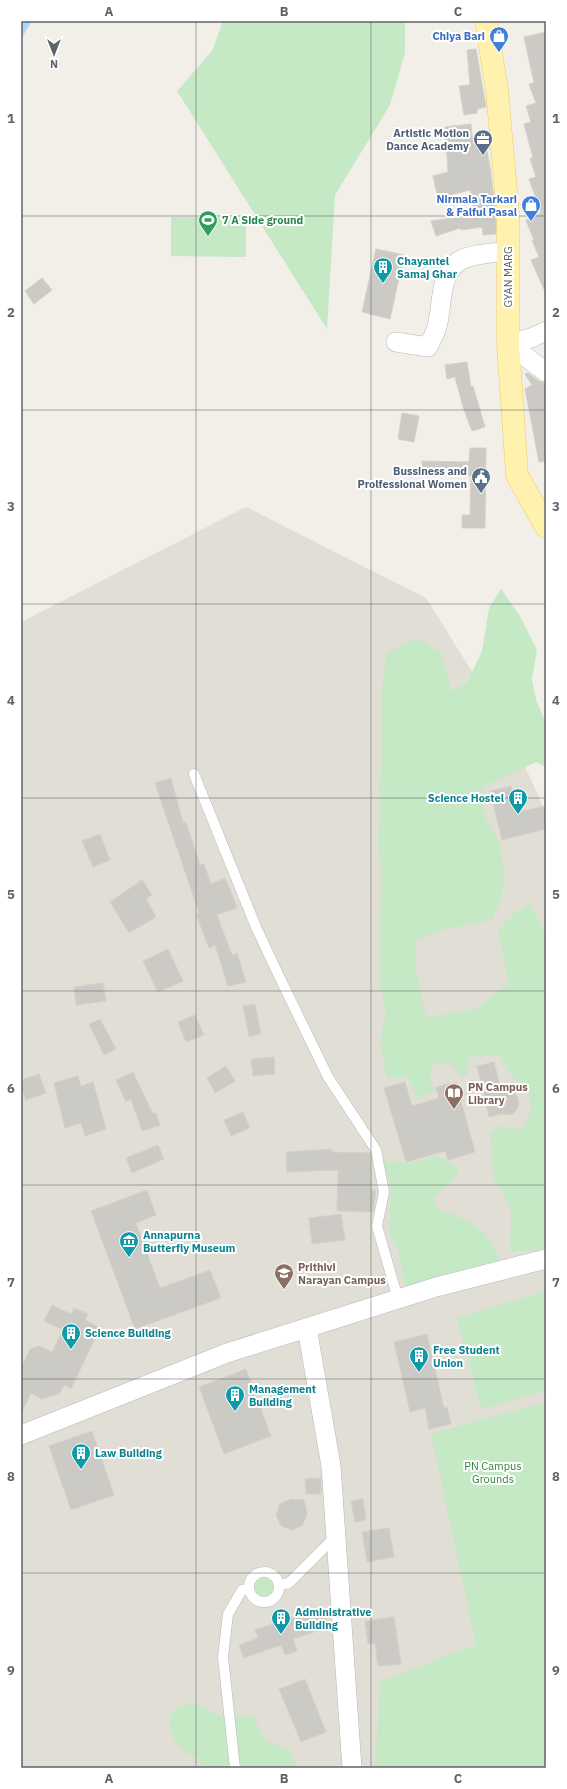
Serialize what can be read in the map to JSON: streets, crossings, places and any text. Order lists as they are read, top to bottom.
{
  "streets": {
    "main road": ["GYAN MARG"]
  },
  "parks": ["PN Campus Grounds"],
  "places": {
    "shop": ["Chiya Bari", "Nirmala Tarkari & Falful Pasal"],
    "office": ["Artistic Motion Dance Academy"],
    "sports": ["7 A Side ground"],
    "building": [
      "Chayantel Samaj Ghar",
      "Science Hostel",
      "Science Building",
      "Free Student Union",
      "Management Building",
      "Law Building",
      "Administrative Building"
    ],
    "public building": ["Bussiness and Prolfessional Women"],
    "library": ["PN Campus Library"],
    "museum": ["Annapurna Butterfly Museum"],
    "school or university": ["Prithivi Narayan Campus"]
  },
  "north": "bottom",
  "grid": {
    "columns": ["A", "B", "C"],
    "rows": [
      "1",
      "2",
      "3",
      "4",
      "5",
      "6",
      "7",
      "8",
      "9"
    ]
  }
}
